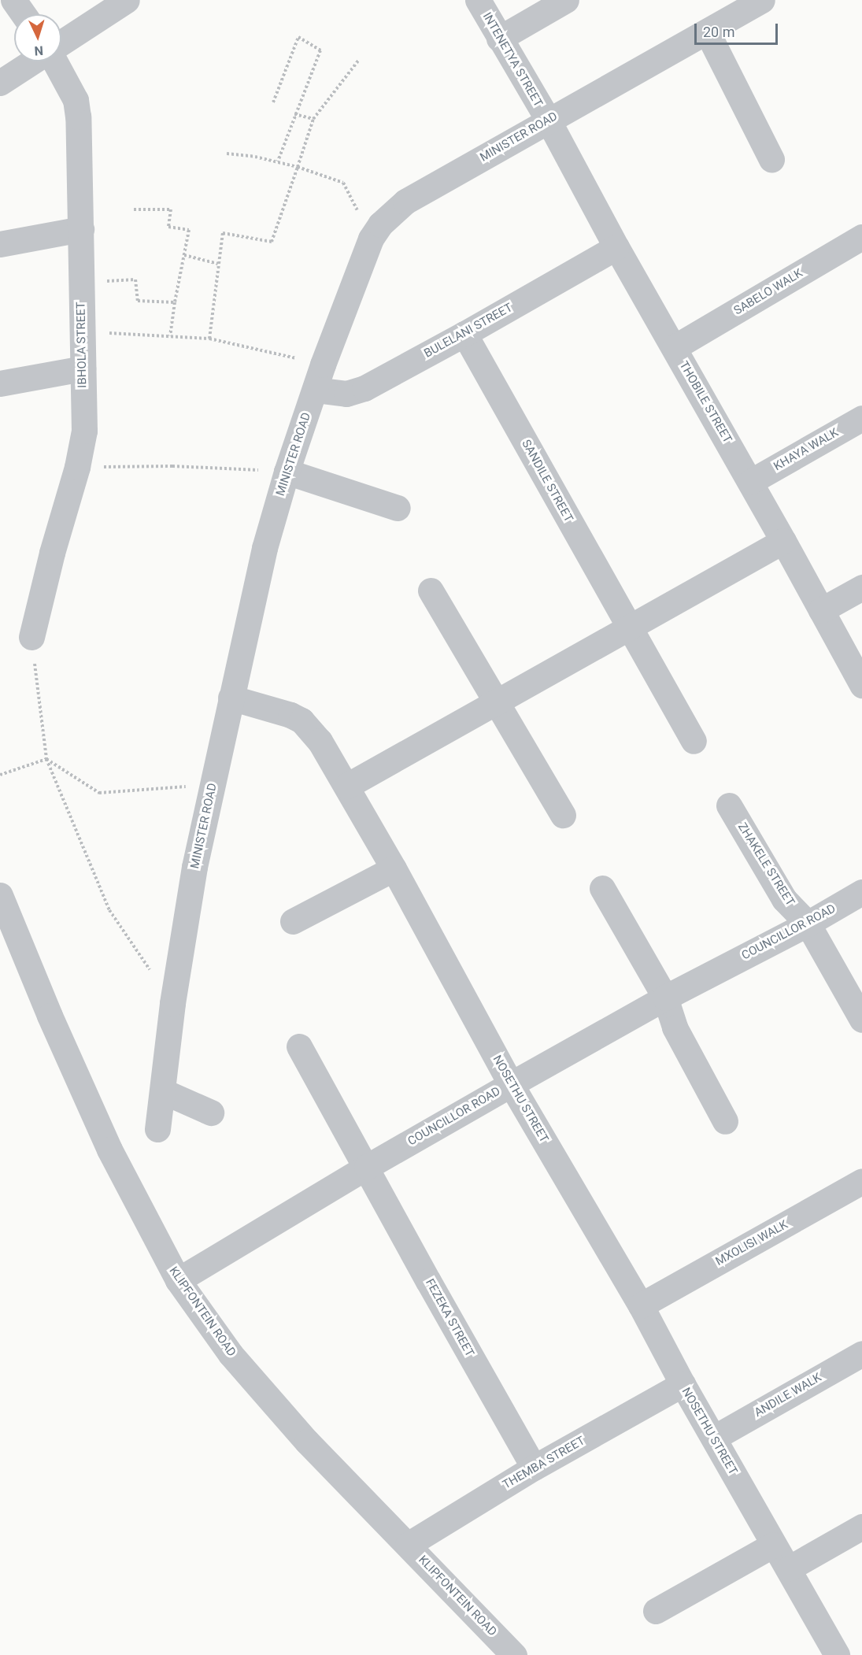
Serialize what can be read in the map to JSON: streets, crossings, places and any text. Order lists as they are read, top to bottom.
{
  "streets": {
    "street": [
      "INTENETYA STREET",
      "MINISTER ROAD",
      "SABELO WALK",
      "BULELANI STREET",
      "IBHOLA STREET",
      "THOBILE STREET",
      "KHAYA WALK",
      "SANDILE STREET",
      "ZHAKELE STREET",
      "COUNCILLOR ROAD",
      "NOSETHU STREET",
      "MXOLISI WALK",
      "KLIPFONTEIN ROAD",
      "FEZEKA STREET",
      "ANDILE WALK",
      "THEMBA STREET"
    ]
  },
  "crossings": [
    ["INTENETYA STREET", "MINISTER ROAD"],
    ["INTENETYA STREET", "THOBILE STREET"],
    ["MINISTER ROAD", "BULELANI STREET"],
    ["MINISTER ROAD", "THOBILE STREET"],
    ["MINISTER ROAD", "NOSETHU STREET"],
    ["SABELO WALK", "THOBILE STREET"],
    ["BULELANI STREET", "THOBILE STREET"],
    ["BULELANI STREET", "SANDILE STREET"],
    ["THOBILE STREET", "KHAYA WALK"],
    ["ZHAKELE STREET", "COUNCILLOR ROAD"],
    ["COUNCILLOR ROAD", "NOSETHU STREET"],
    ["COUNCILLOR ROAD", "KLIPFONTEIN ROAD"],
    ["COUNCILLOR ROAD", "FEZEKA STREET"],
    ["NOSETHU STREET", "MXOLISI WALK"],
    ["NOSETHU STREET", "ANDILE WALK"],
    ["NOSETHU STREET", "THEMBA STREET"],
    ["KLIPFONTEIN ROAD", "THEMBA STREET"],
    ["FEZEKA STREET", "THEMBA STREET"]
  ],
  "scale_bar": "20 m",
  "north": "bottom"
}
